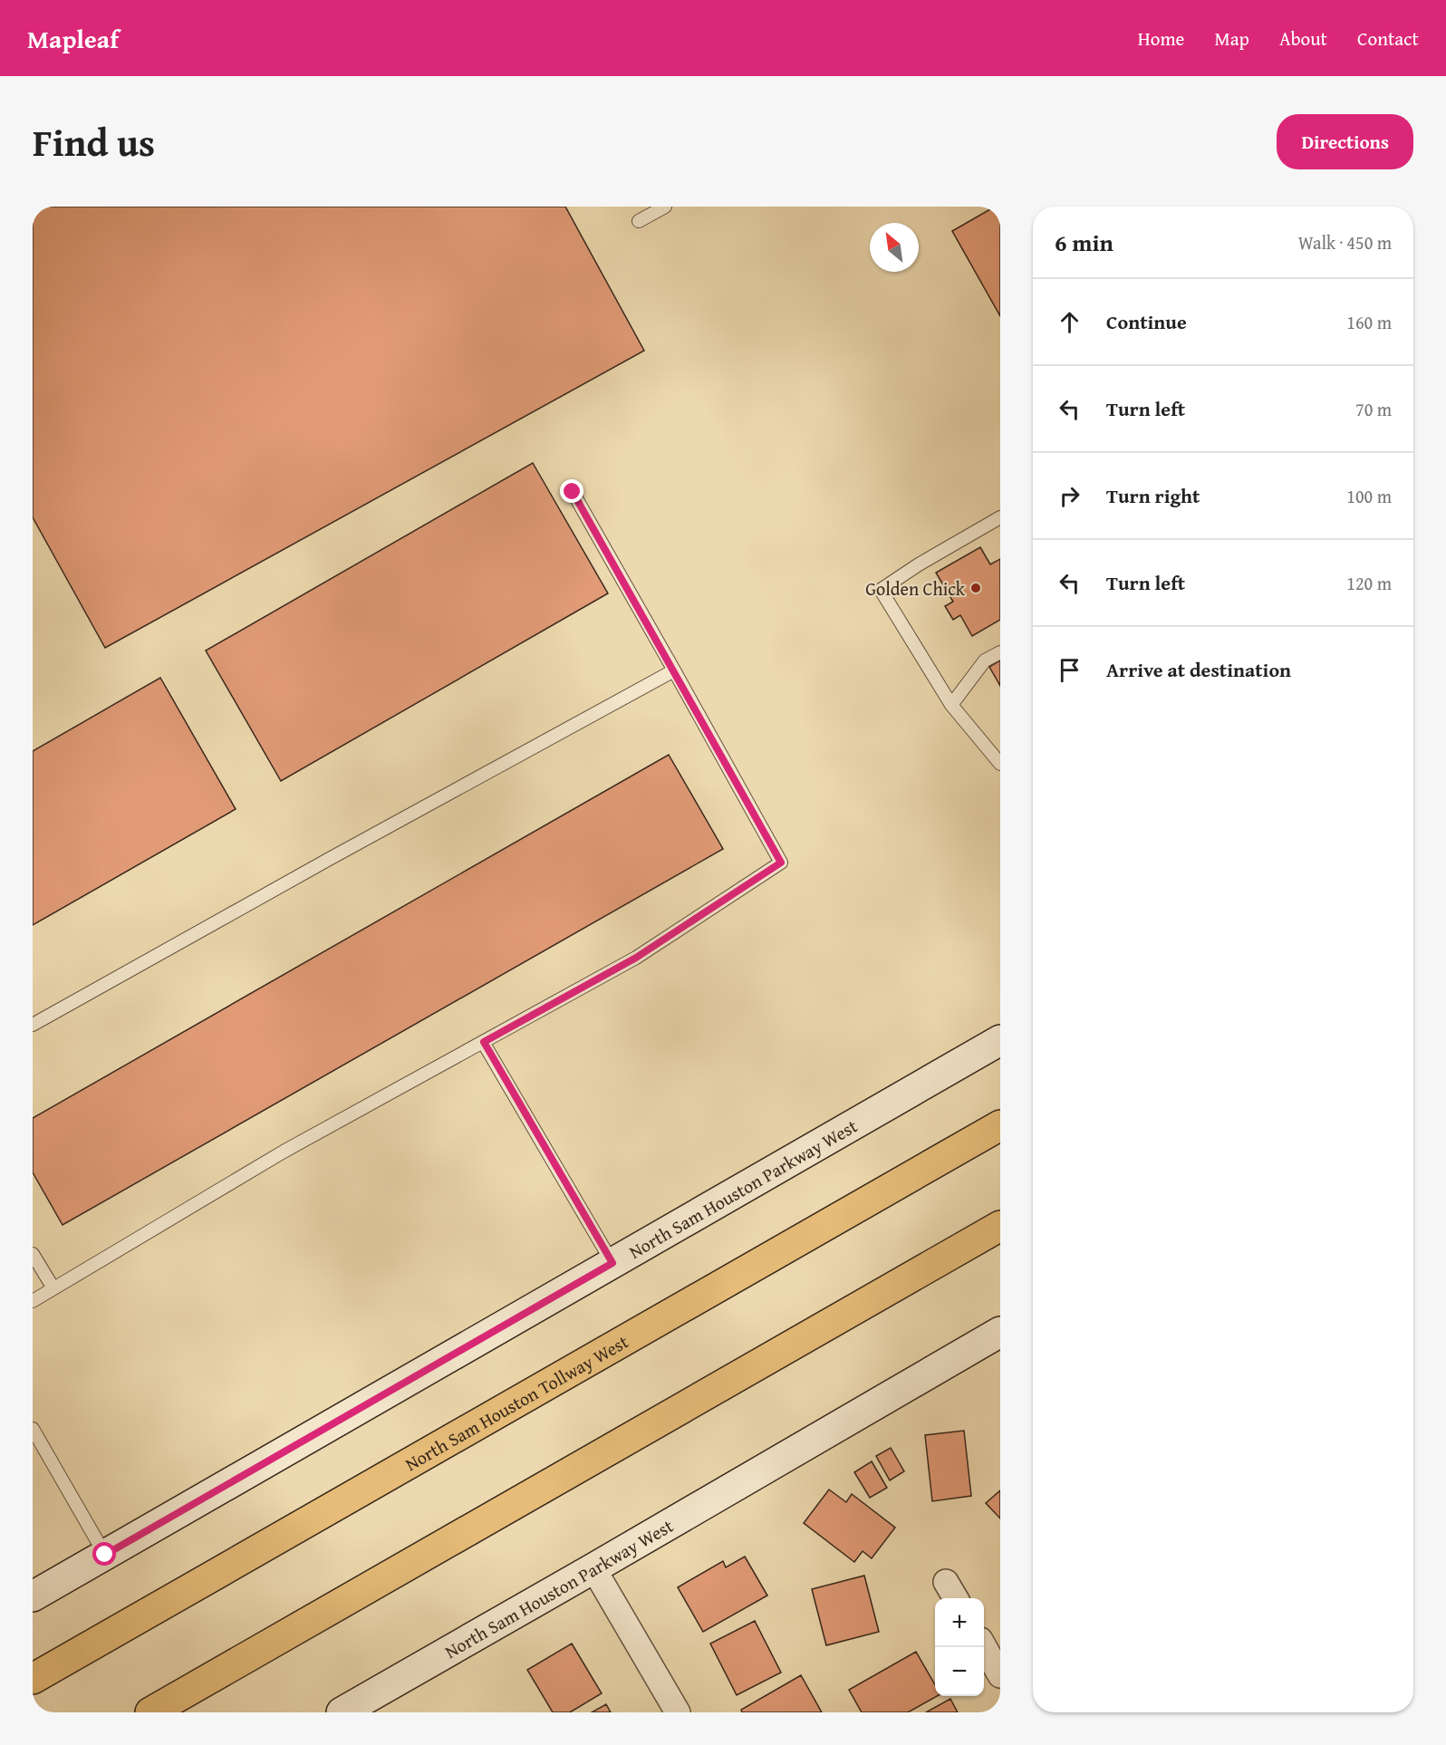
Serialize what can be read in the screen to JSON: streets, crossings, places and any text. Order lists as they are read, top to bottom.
{
  "streets": {
    "highway": ["North Sam Houston Tollway West"],
    "main road": ["North Sam Houston Parkway West"]
  },
  "places": ["Golden Chick"],
  "north": "top left",
  "page": {
    "header": "Mapleaf",
    "nav": [
      "Home",
      "Map",
      "About",
      "Contact"
    ],
    "title": "Find us",
    "buttons": "Directions",
    "heading": ["6 min", "Walk · 450 m"],
    "list": [
      ["Continue", "160 m"],
      ["Turn left", "70 m"],
      ["Turn right", "100 m"],
      ["Turn left", "120 m"],
      "Arrive at destination"
    ],
    "map_buttons": ["+", "−"]
  }
}
